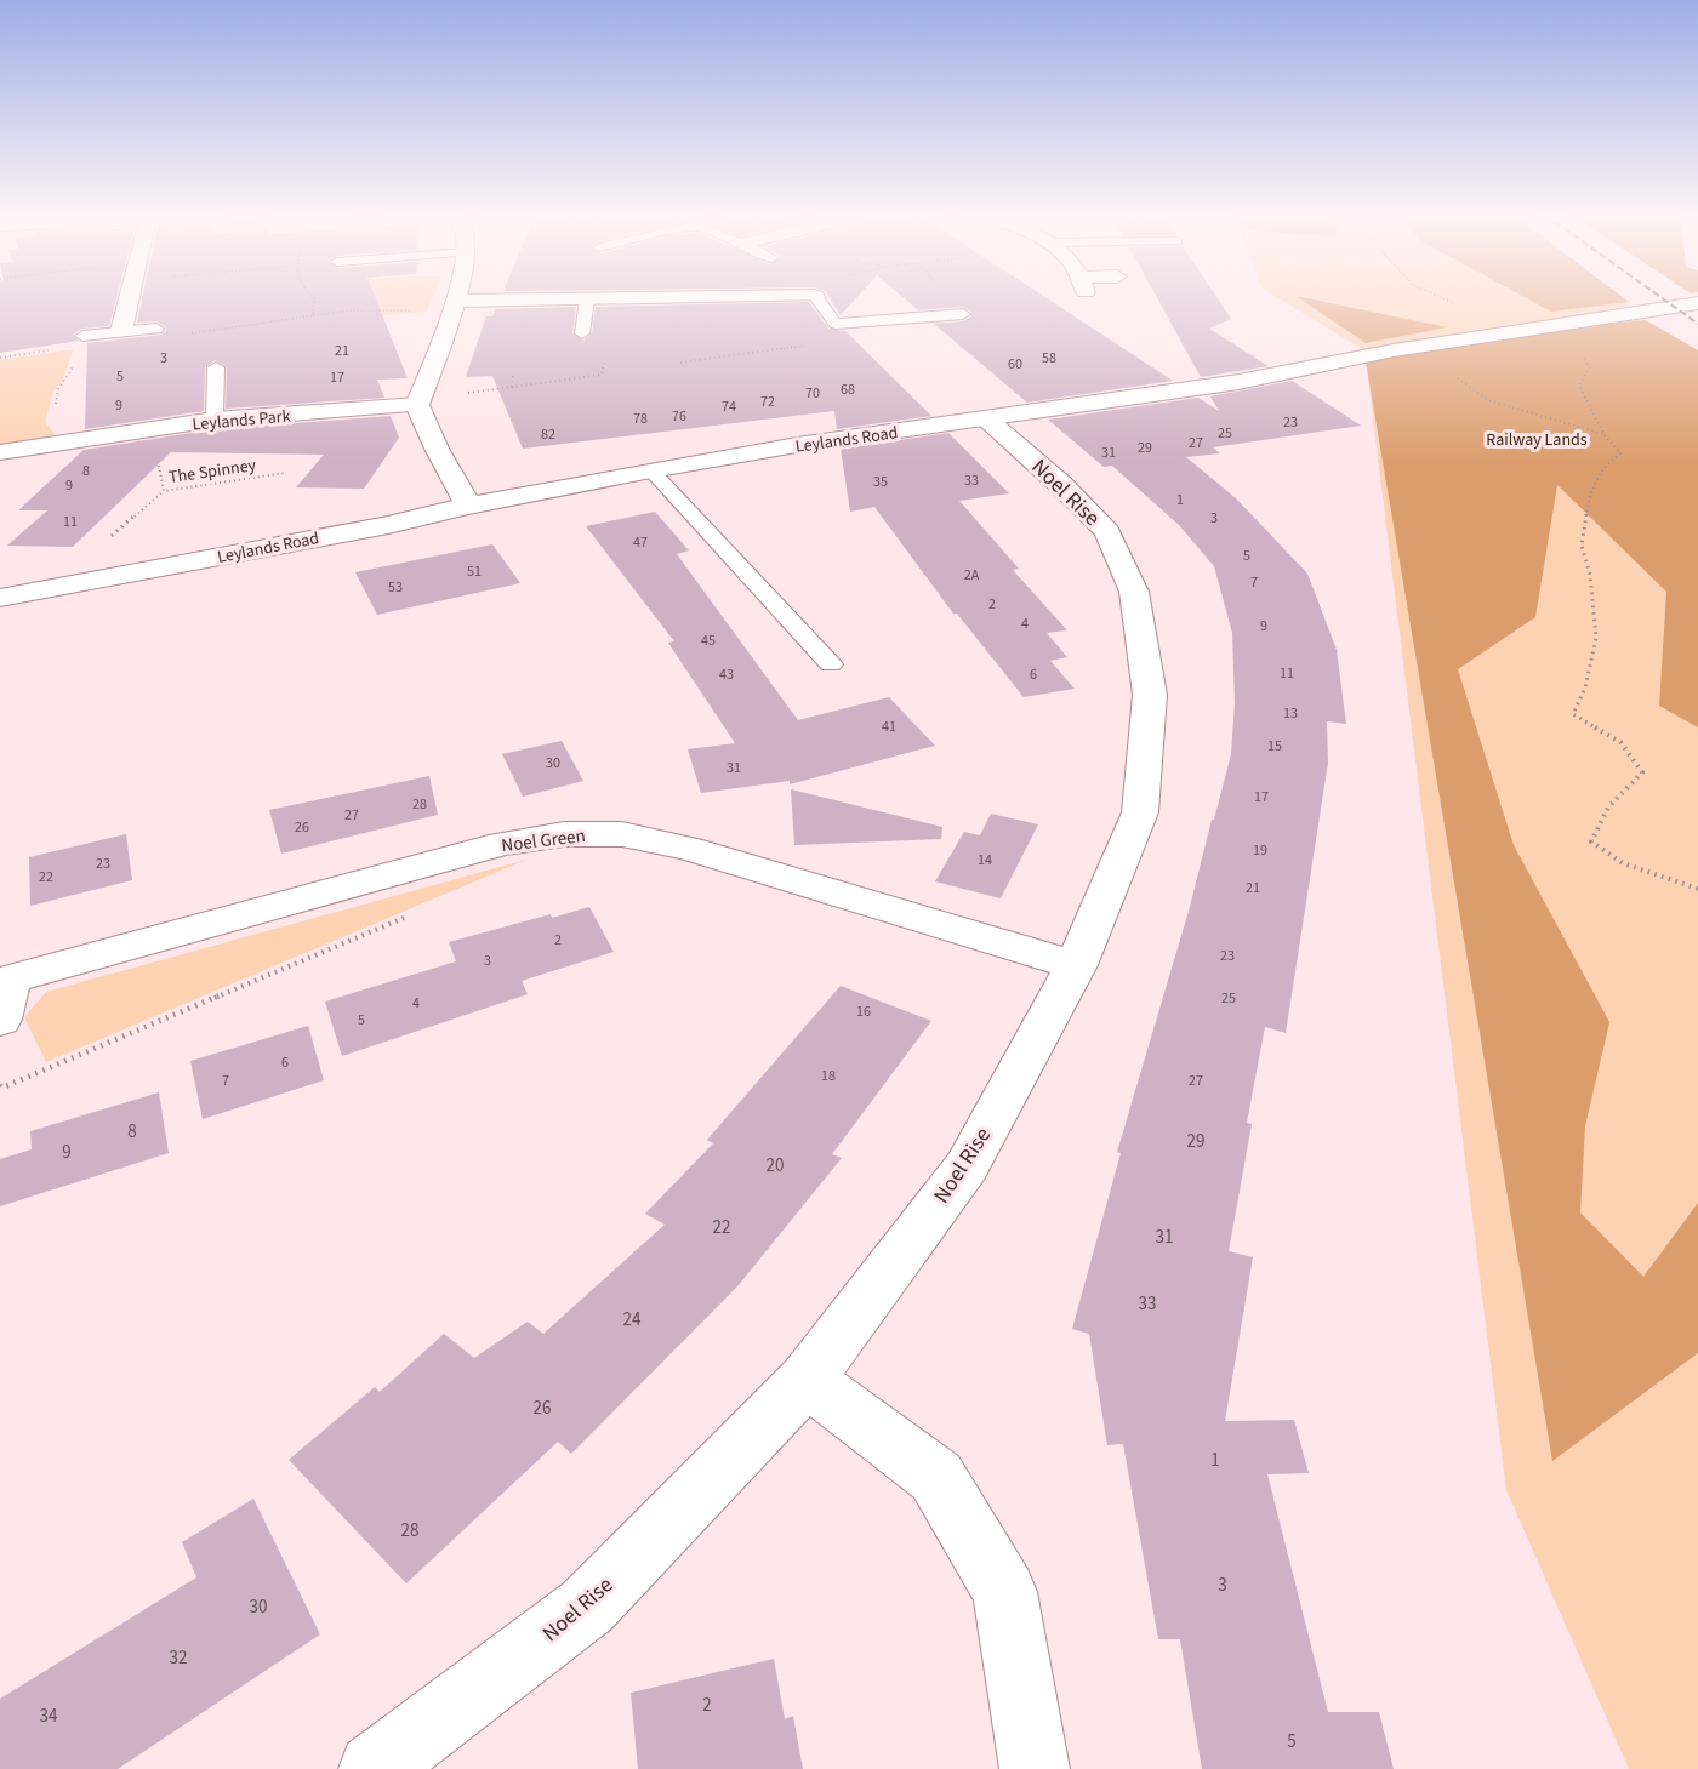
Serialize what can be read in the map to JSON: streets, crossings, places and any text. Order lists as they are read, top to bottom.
{
  "streets": {
    "street": [
      "Leylands Park",
      "Leylands Road",
      "Noel Rise",
      "Noel Green"
    ],
    "path": ["The Spinney"]
  },
  "crossings": [
    ["Leylands Park", "The Spinney"],
    ["Leylands Road", "Noel Rise"],
    ["Noel Rise", "Noel Green"]
  ],
  "parks": ["Railway Lands"],
  "house_numbers": [
    "21",
    "3",
    "58",
    "60",
    "5",
    "17",
    "68",
    "70",
    "72",
    "9",
    "74",
    "76",
    "78",
    "23",
    "25",
    "82",
    "27",
    "29",
    "31",
    "8",
    "33",
    "35",
    "9",
    "1",
    "3",
    "11",
    "47",
    "5",
    "51",
    "2A",
    "7",
    "53",
    "2",
    "4",
    "9",
    "45",
    "11",
    "43",
    "6",
    "13",
    "41",
    "15",
    "30",
    "31",
    "17",
    "28",
    "27",
    "26",
    "19",
    "14",
    "23",
    "22",
    "21",
    "2",
    "23",
    "3",
    "25",
    "4",
    "16",
    "5",
    "6",
    "18",
    "7",
    "27",
    "8",
    "29",
    "9",
    "20",
    "22",
    "31",
    "33",
    "24",
    "26",
    "1",
    "28",
    "3",
    "30",
    "32",
    "2",
    "34",
    "5"
  ]
}
